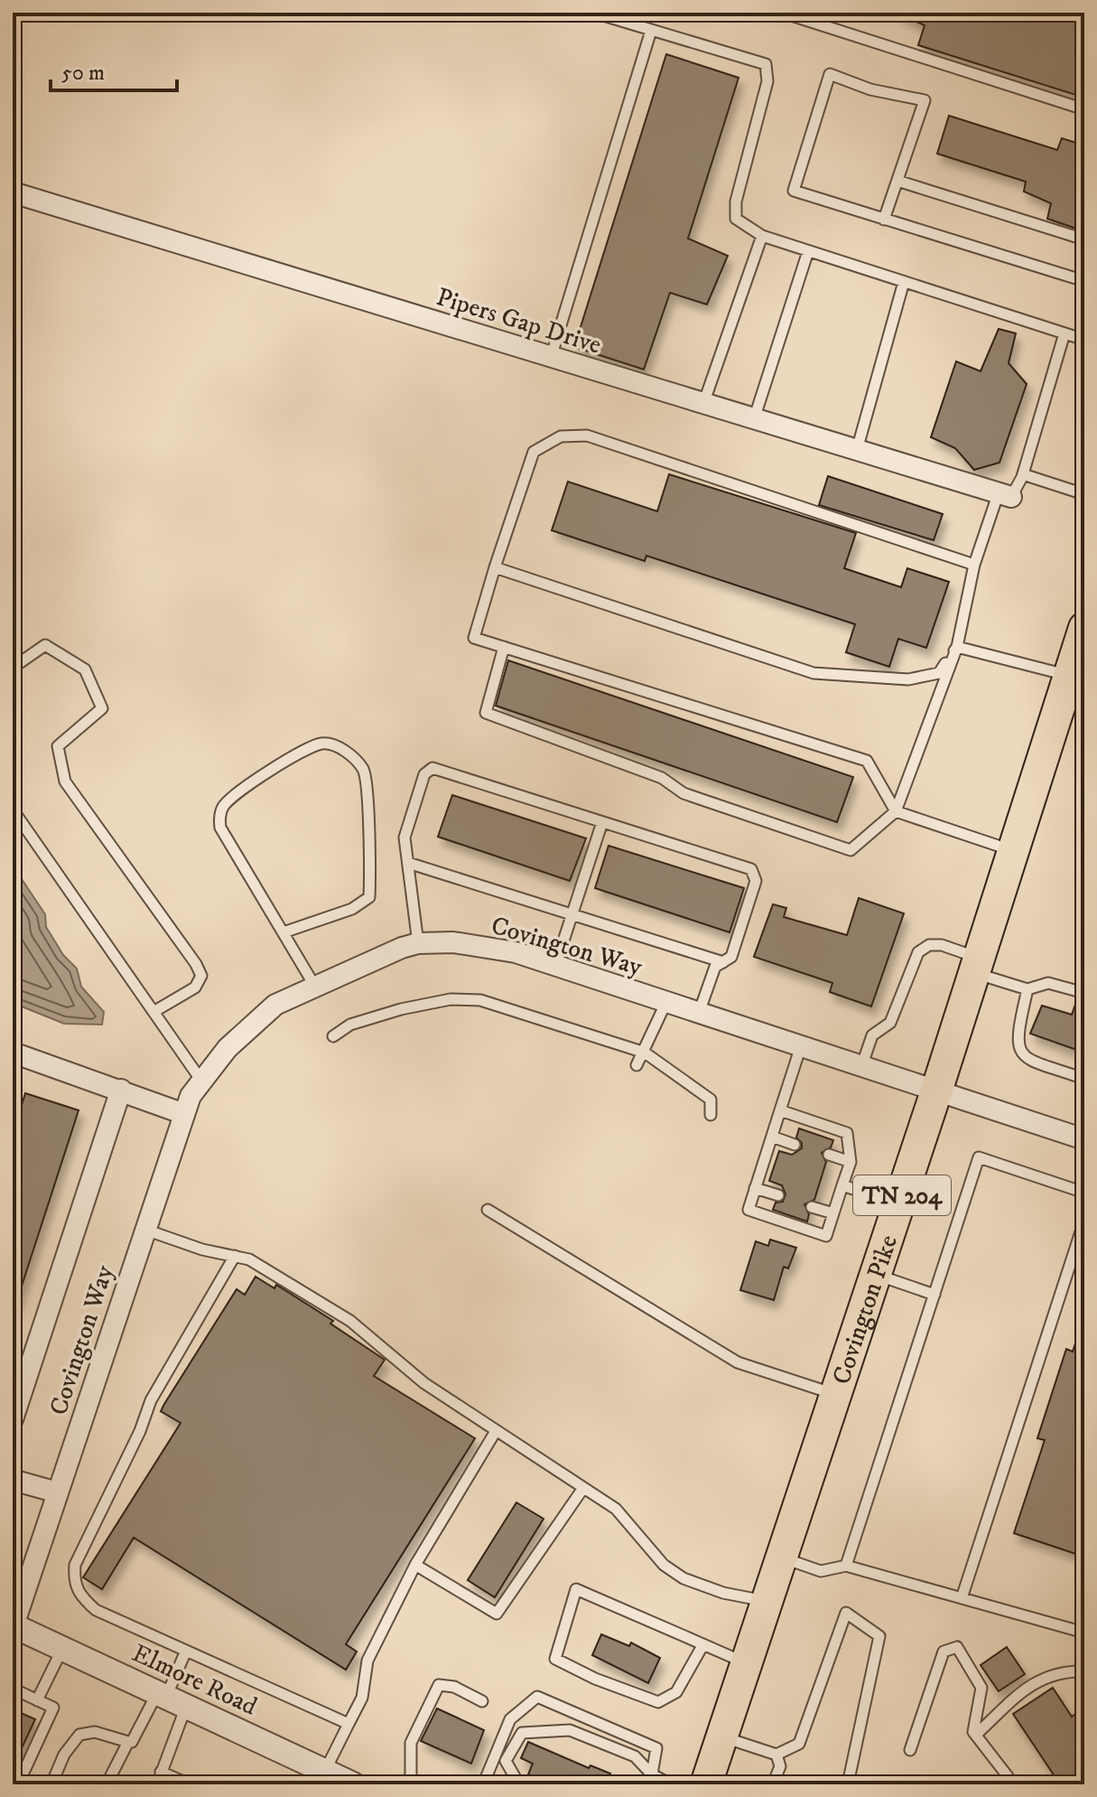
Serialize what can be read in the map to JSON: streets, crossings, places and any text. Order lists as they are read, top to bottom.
{
  "streets": {
    "main road": ["TN 204", "Covington Pike"],
    "street": ["Pipers Gap Drive", "Covington Way", "Elmore Road"]
  },
  "crossings": [
    ["Covington Way", "Covington Pike"],
    ["Covington Way", "Elmore Road"]
  ],
  "scale_bar": "50 m"
}
